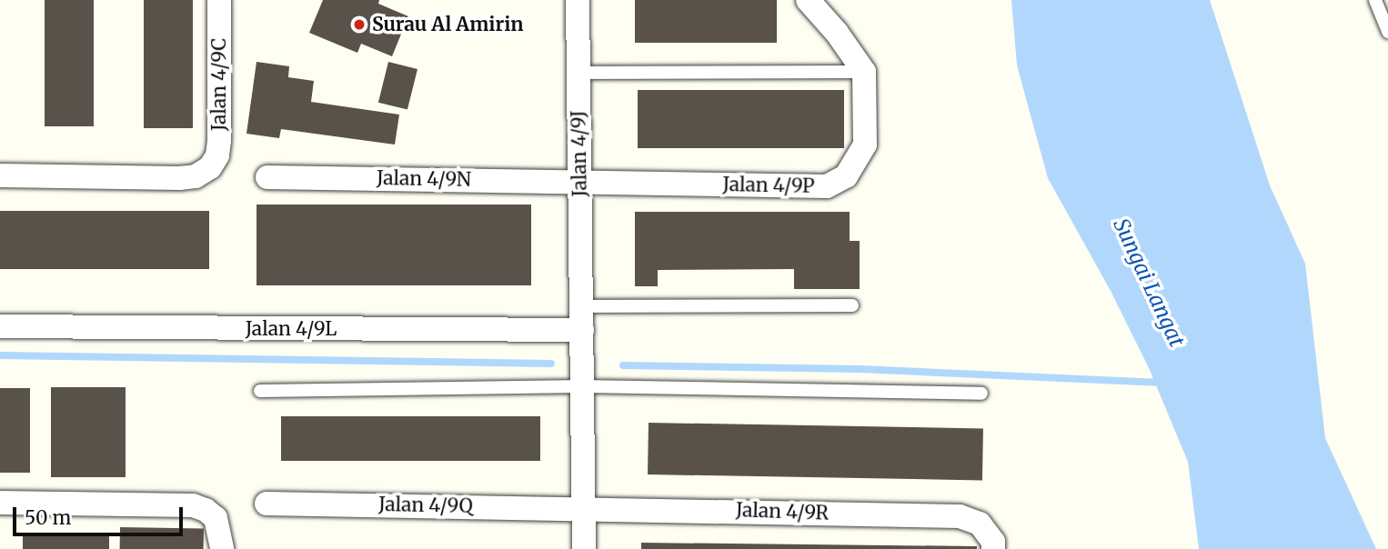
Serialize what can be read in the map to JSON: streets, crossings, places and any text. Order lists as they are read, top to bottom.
{
  "streets": {
    "street": [
      "Jalan 4/9C",
      "Jalan 4/9J",
      "Jalan 4/9N",
      "Jalan 4/9P",
      "Jalan 4/9L",
      "Jalan 4/9Q",
      "Jalan 4/9R"
    ]
  },
  "crossings": [
    ["Jalan 4/9J", "Jalan 4/9N"],
    ["Jalan 4/9J", "Jalan 4/9P"],
    ["Jalan 4/9J", "Jalan 4/9L"],
    ["Jalan 4/9N", "Jalan 4/9P"],
    ["Jalan 4/9Q", "Jalan 4/9R"]
  ],
  "water": ["Sungai Langat"],
  "places": ["Surau Al Amirin"],
  "scale_bar": "50 m"
}
